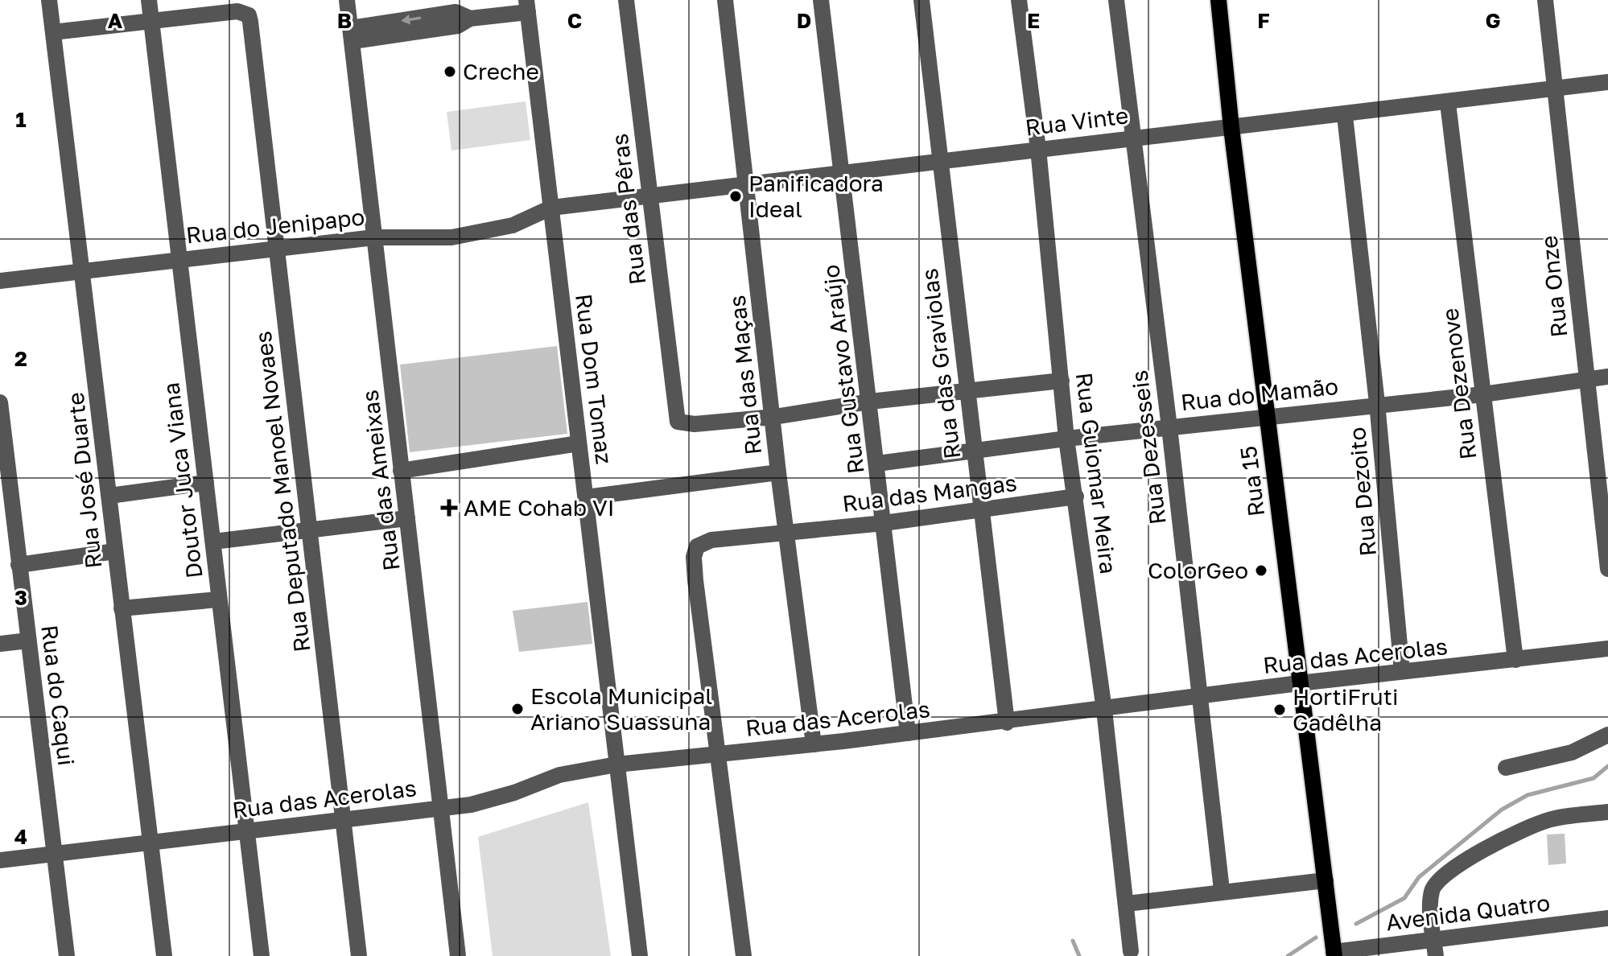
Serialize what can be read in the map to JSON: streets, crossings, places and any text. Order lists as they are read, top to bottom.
{
  "streets": {
    "main road": ["Rua 15"],
    "street": [
      "Rua Vinte",
      "Rua das Pêras",
      "Rua do Jenipapo",
      "Rua Onze",
      "Rua das Graviolas",
      "Rua Gustavo Araújo",
      "Rua das Maças",
      "Rua Dom Tomaz",
      "Rua Dezenove",
      "Rua do Mamão",
      "Rua Dezesseis",
      "Rua Guiomar Meira",
      "Rua José Duarte",
      "Doutor Juca Viana",
      "Rua das Ameixas",
      "Rua Deputado Manoel Novaes",
      "Rua Dezoito",
      "Rua das Mangas",
      "Rua das Acerolas",
      "Rua do Caqui",
      "Avenida Quatro"
    ]
  },
  "crossings": [
    ["Rua Vinte", "Rua das Pêras"],
    ["Rua Vinte", "Rua do Jenipapo"],
    ["Rua Vinte", "Rua Onze"],
    ["Rua Vinte", "Rua das Graviolas"],
    ["Rua Vinte", "Rua Gustavo Araújo"],
    ["Rua Vinte", "Rua das Maças"],
    ["Rua Vinte", "Rua Dom Tomaz"],
    ["Rua Vinte", "Rua Dezenove"],
    ["Rua Vinte", "Rua Dezesseis"],
    ["Rua Vinte", "Rua Guiomar Meira"],
    ["Rua Vinte", "Rua 15"],
    ["Rua Vinte", "Rua Dezoito"],
    ["Rua das Pêras", "Rua das Maças"],
    ["Rua do Jenipapo", "Rua Dom Tomaz"],
    ["Rua do Jenipapo", "Rua José Duarte"],
    ["Rua do Jenipapo", "Doutor Juca Viana"],
    ["Rua do Jenipapo", "Rua das Ameixas"],
    ["Rua do Jenipapo", "Rua Deputado Manoel Novaes"],
    ["Rua Onze", "Rua do Mamão"],
    ["Rua das Graviolas", "Rua do Mamão"],
    ["Rua das Graviolas", "Rua das Mangas"],
    ["Rua das Graviolas", "Rua das Acerolas"],
    ["Rua Gustavo Araújo", "Rua do Mamão"],
    ["Rua Gustavo Araújo", "Rua das Mangas"],
    ["Rua Gustavo Araújo", "Rua das Acerolas"],
    ["Rua das Maças", "Rua das Mangas"],
    ["Rua das Maças", "Rua das Acerolas"],
    ["Rua Dom Tomaz", "Rua das Acerolas"],
    ["Rua Dezenove", "Rua do Mamão"],
    ["Rua Dezenove", "Rua das Acerolas"],
    ["Rua do Mamão", "Rua Dezesseis"],
    ["Rua do Mamão", "Rua Guiomar Meira"],
    ["Rua do Mamão", "Rua 15"],
    ["Rua do Mamão", "Rua Dezoito"],
    ["Rua Dezesseis", "Rua das Acerolas"],
    ["Rua Guiomar Meira", "Rua das Mangas"],
    ["Rua Guiomar Meira", "Rua das Acerolas"],
    ["Rua José Duarte", "Rua das Acerolas"],
    ["Doutor Juca Viana", "Rua Deputado Manoel Novaes"],
    ["Doutor Juca Viana", "Rua das Acerolas"],
    ["Rua das Ameixas", "Rua das Acerolas"],
    ["Rua 15", "Rua das Acerolas"],
    ["Rua 15", "Avenida Quatro"],
    ["Rua Deputado Manoel Novaes", "Rua das Acerolas"],
    ["Rua Dezoito", "Rua das Acerolas"],
    ["Rua das Mangas", "Rua das Acerolas"],
    ["Rua das Acerolas", "Rua do Caqui"]
  ],
  "places": {
    "other": [
      "Creche",
      "Panificadora Ideal",
      "ColorGeo",
      "Escola Municipal Ariano Suassuna",
      "HortiFruti Gadêlha"
    ],
    "health": ["AME Cohab VI"]
  },
  "grid": {
    "columns": [
      "A",
      "B",
      "C",
      "D",
      "E",
      "F",
      "G"
    ],
    "rows": [
      "1",
      "2",
      "3",
      "4"
    ]
  }
}
